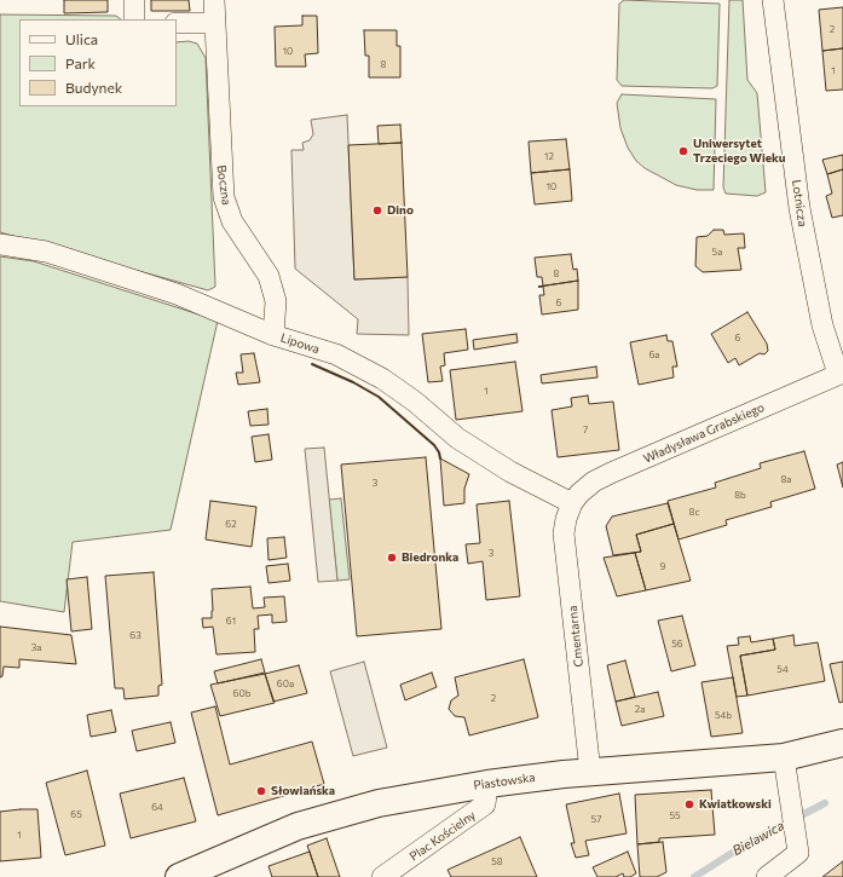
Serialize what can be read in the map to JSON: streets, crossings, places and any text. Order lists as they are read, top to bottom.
{
  "streets": {
    "main road": ["Piastowska"],
    "street": [
      "Boczna",
      "Lotnicza",
      "Lipowa",
      "Władysława Grabskiego",
      "Cmentarna",
      "Plac Kościelny"
    ]
  },
  "crossings": [
    ["Boczna", "Lipowa"],
    ["Lotnicza", "Władysława Grabskiego"],
    ["Lipowa", "Władysława Grabskiego"],
    ["Lipowa", "Cmentarna"],
    ["Władysława Grabskiego", "Cmentarna"],
    ["Cmentarna", "Piastowska"],
    ["Piastowska", "Plac Kościelny"]
  ],
  "water": ["Bielawica"],
  "places": [
    "Uniwersytet Trzeciego Wieku",
    "Dino",
    "Biedronka",
    "Słowiańska",
    "Kwiatkowski"
  ],
  "house_numbers": [
    "2",
    "10",
    "8",
    "1",
    "12",
    "10",
    "5a",
    "8",
    "6",
    "6",
    "6a",
    "1",
    "7",
    "8a",
    "3",
    "8b",
    "8c",
    "62",
    "3",
    "9",
    "61",
    "63",
    "56",
    "3a",
    "54",
    "60a",
    "60b",
    "2",
    "2a",
    "54b",
    "64",
    "65",
    "55",
    "57",
    "1",
    "58"
  ],
  "legend": ["Ulica", "Park", "Budynek"]
}
